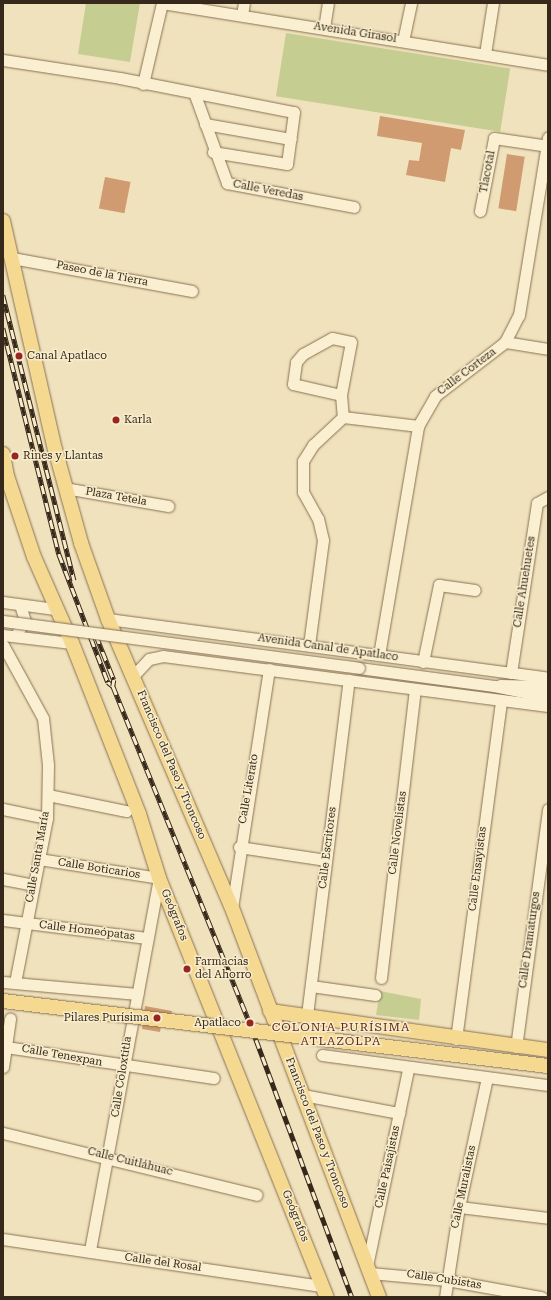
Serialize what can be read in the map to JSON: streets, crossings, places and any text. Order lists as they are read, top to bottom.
{
  "streets": {
    "main road": ["Francisco del Paso y Troncoso", "Geógrafos"],
    "street": [
      "Avenida Girasol",
      "Tlacotal",
      "Calle Veredas",
      "Paseo de la Tierra",
      "Calle Corteza",
      "Plaza Tetela",
      "Calle Ahuehuetes",
      "Avenida Canal de Apatlaco",
      "Calle Literato",
      "Calle Novelistas",
      "Calle Escritores",
      "Calle Santa María",
      "Calle Boticarios",
      "Calle Ensayistas",
      "Calle Homeópatas",
      "Calle Dramaturgos",
      "Calle Tenexpan",
      "Calle Coloxtitla",
      "Calle Cuitláhuac",
      "Calle Paisajistas",
      "Calle Muralistas",
      "Calle del Rosal",
      "Calle Cubistas"
    ]
  },
  "crossings": [
    ["Tlacotal", "Calle Corteza"],
    ["Paseo de la Tierra", "Francisco del Paso y Troncoso"],
    ["Calle Corteza", "Avenida Canal de Apatlaco"],
    ["Plaza Tetela", "Francisco del Paso y Troncoso"],
    ["Calle Ahuehuetes", "Avenida Canal de Apatlaco"],
    ["Avenida Canal de Apatlaco", "Francisco del Paso y Troncoso"],
    ["Francisco del Paso y Troncoso", "Calle Literato"],
    ["Francisco del Paso y Troncoso", "Calle Paisajistas"],
    ["Francisco del Paso y Troncoso", "Calle Cubistas"],
    ["Calle Santa María", "Calle Boticarios"],
    ["Calle Santa María", "Calle Homeópatas"],
    ["Calle Boticarios", "Geógrafos"],
    ["Calle Boticarios", "Calle Coloxtitla"],
    ["Geógrafos", "Calle Coloxtitla"],
    ["Geógrafos", "Calle del Rosal"],
    ["Calle Homeópatas", "Calle Coloxtitla"],
    ["Calle Tenexpan", "Calle Coloxtitla"],
    ["Calle Coloxtitla", "Calle Cuitláhuac"],
    ["Calle Coloxtitla", "Calle del Rosal"],
    ["Calle Paisajistas", "Calle Cubistas"],
    ["Calle Muralistas", "Calle Cubistas"]
  ],
  "districts": ["COLONIA PURÍSIMA ATLAZOLPA"],
  "places": [
    "Canal Apatlaco",
    "Karla",
    "Rines y Llantas",
    "Farmacias del Ahorro",
    "Pilares Purísima",
    "Apatlaco"
  ]
}
